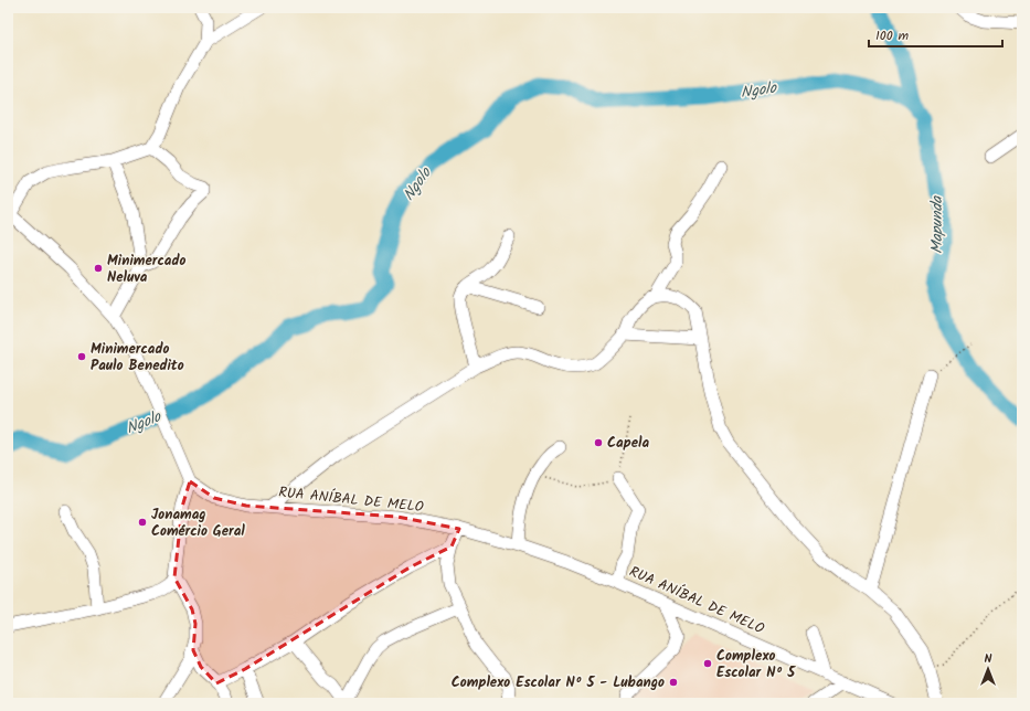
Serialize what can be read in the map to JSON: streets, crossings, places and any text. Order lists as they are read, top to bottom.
{
  "streets": {
    "street": ["RUA ANÍBAL DE MELO"]
  },
  "water": ["Ngolo", "Mapunda"],
  "places": [
    "Minimercado Neluva",
    "Minimercado Paulo Benedito",
    "Capela",
    "Jonamag Comércio Geral",
    "Complexo Escolar Nº 5",
    "Complexo Escolar Nº 5 - Lubango"
  ],
  "scale_bar": "100 m",
  "north": "top"
}
